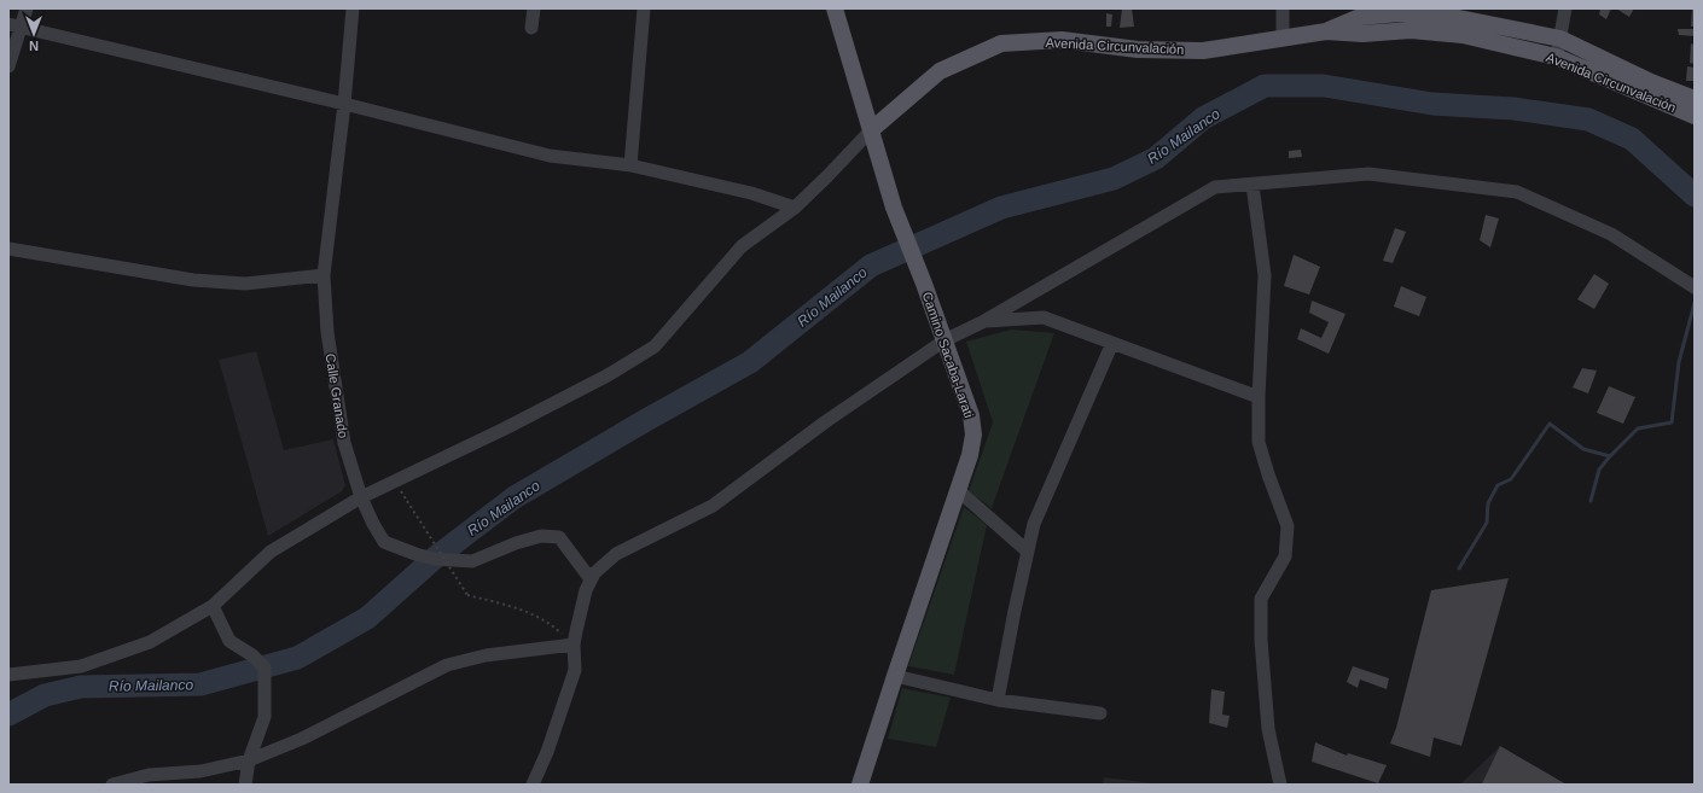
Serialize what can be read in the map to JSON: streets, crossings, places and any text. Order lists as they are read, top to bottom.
{
  "streets": {
    "main road": ["Avenida Circunvalación", "Camino Sacaba-Larati"],
    "street": ["Calle Granado"]
  },
  "crossings": [
    ["Avenida Circunvalación", "Camino Sacaba-Larati"]
  ],
  "water": ["Río Mailanco"],
  "north": "bottom"
}
